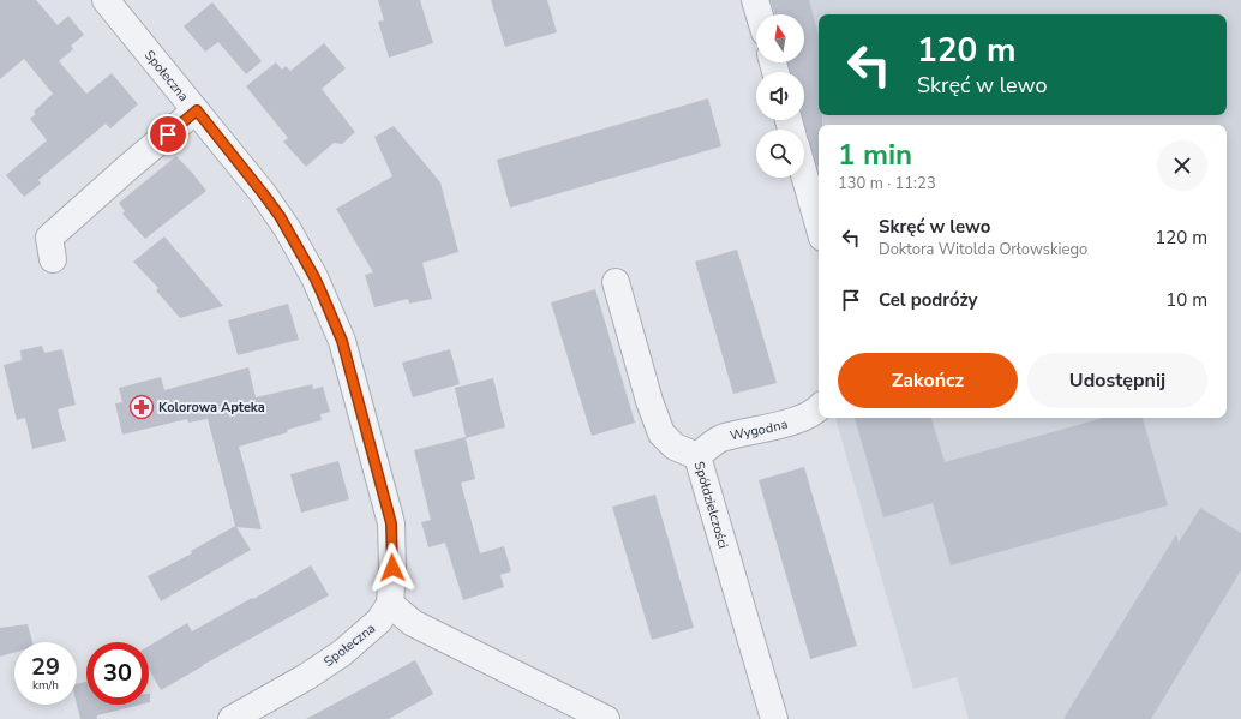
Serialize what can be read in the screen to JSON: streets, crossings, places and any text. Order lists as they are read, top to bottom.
{
  "streets": {
    "street": ["Społeczna", "Wygodna", "Spółdzielczości"]
  },
  "crossings": [
    ["Wygodna", "Spółdzielczości"]
  ],
  "places": {
    "pharmacy": ["Kolorowa Apteka"]
  },
  "north": "top",
  "page": {
    "turn": ["120 m", "Skręć w lewo"],
    "heading": ["1 min", "130 m · 11:23"],
    "list": [
      {
        "name": "Skręć w lewo",
        "note": "Doktora Witolda Orłowskiego",
        "value": "120 m"
      },
      {
        "name": "Cel podróży",
        "value": "10 m"
      }
    ],
    "buttons": ["Zakończ", "Udostępnij"],
    "speed": "29 km/h",
    "limit": "30"
  }
}
